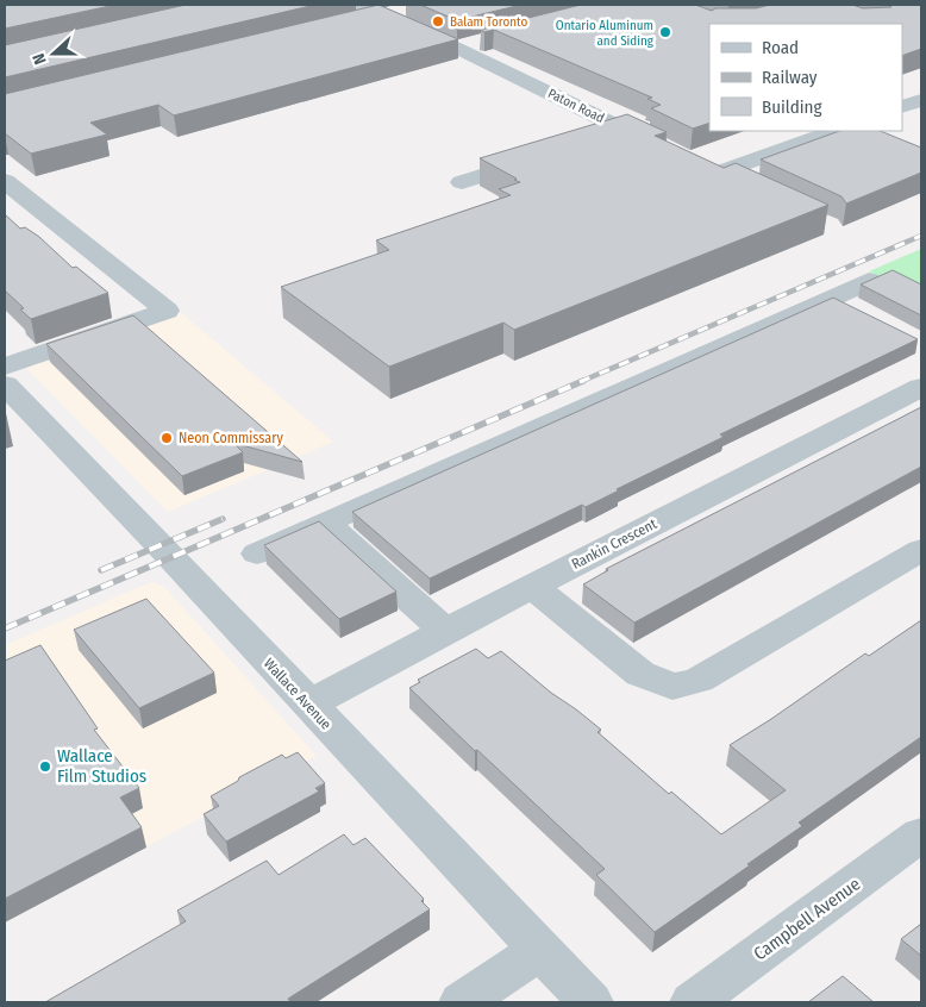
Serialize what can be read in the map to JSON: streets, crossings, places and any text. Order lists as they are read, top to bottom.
{
  "streets": {
    "street": [
      "Paton Road",
      "Rankin Crescent",
      "Wallace Avenue",
      "Campbell Avenue"
    ]
  },
  "crossings": [
    ["Rankin Crescent", "Wallace Avenue"]
  ],
  "places": [
    "Balam Toronto",
    "Ontario Aluminum and Siding",
    "Neon Commissary",
    "Wallace Film Studios"
  ],
  "legend": ["Road", "Railway", "Building"],
  "north": "left"
}
